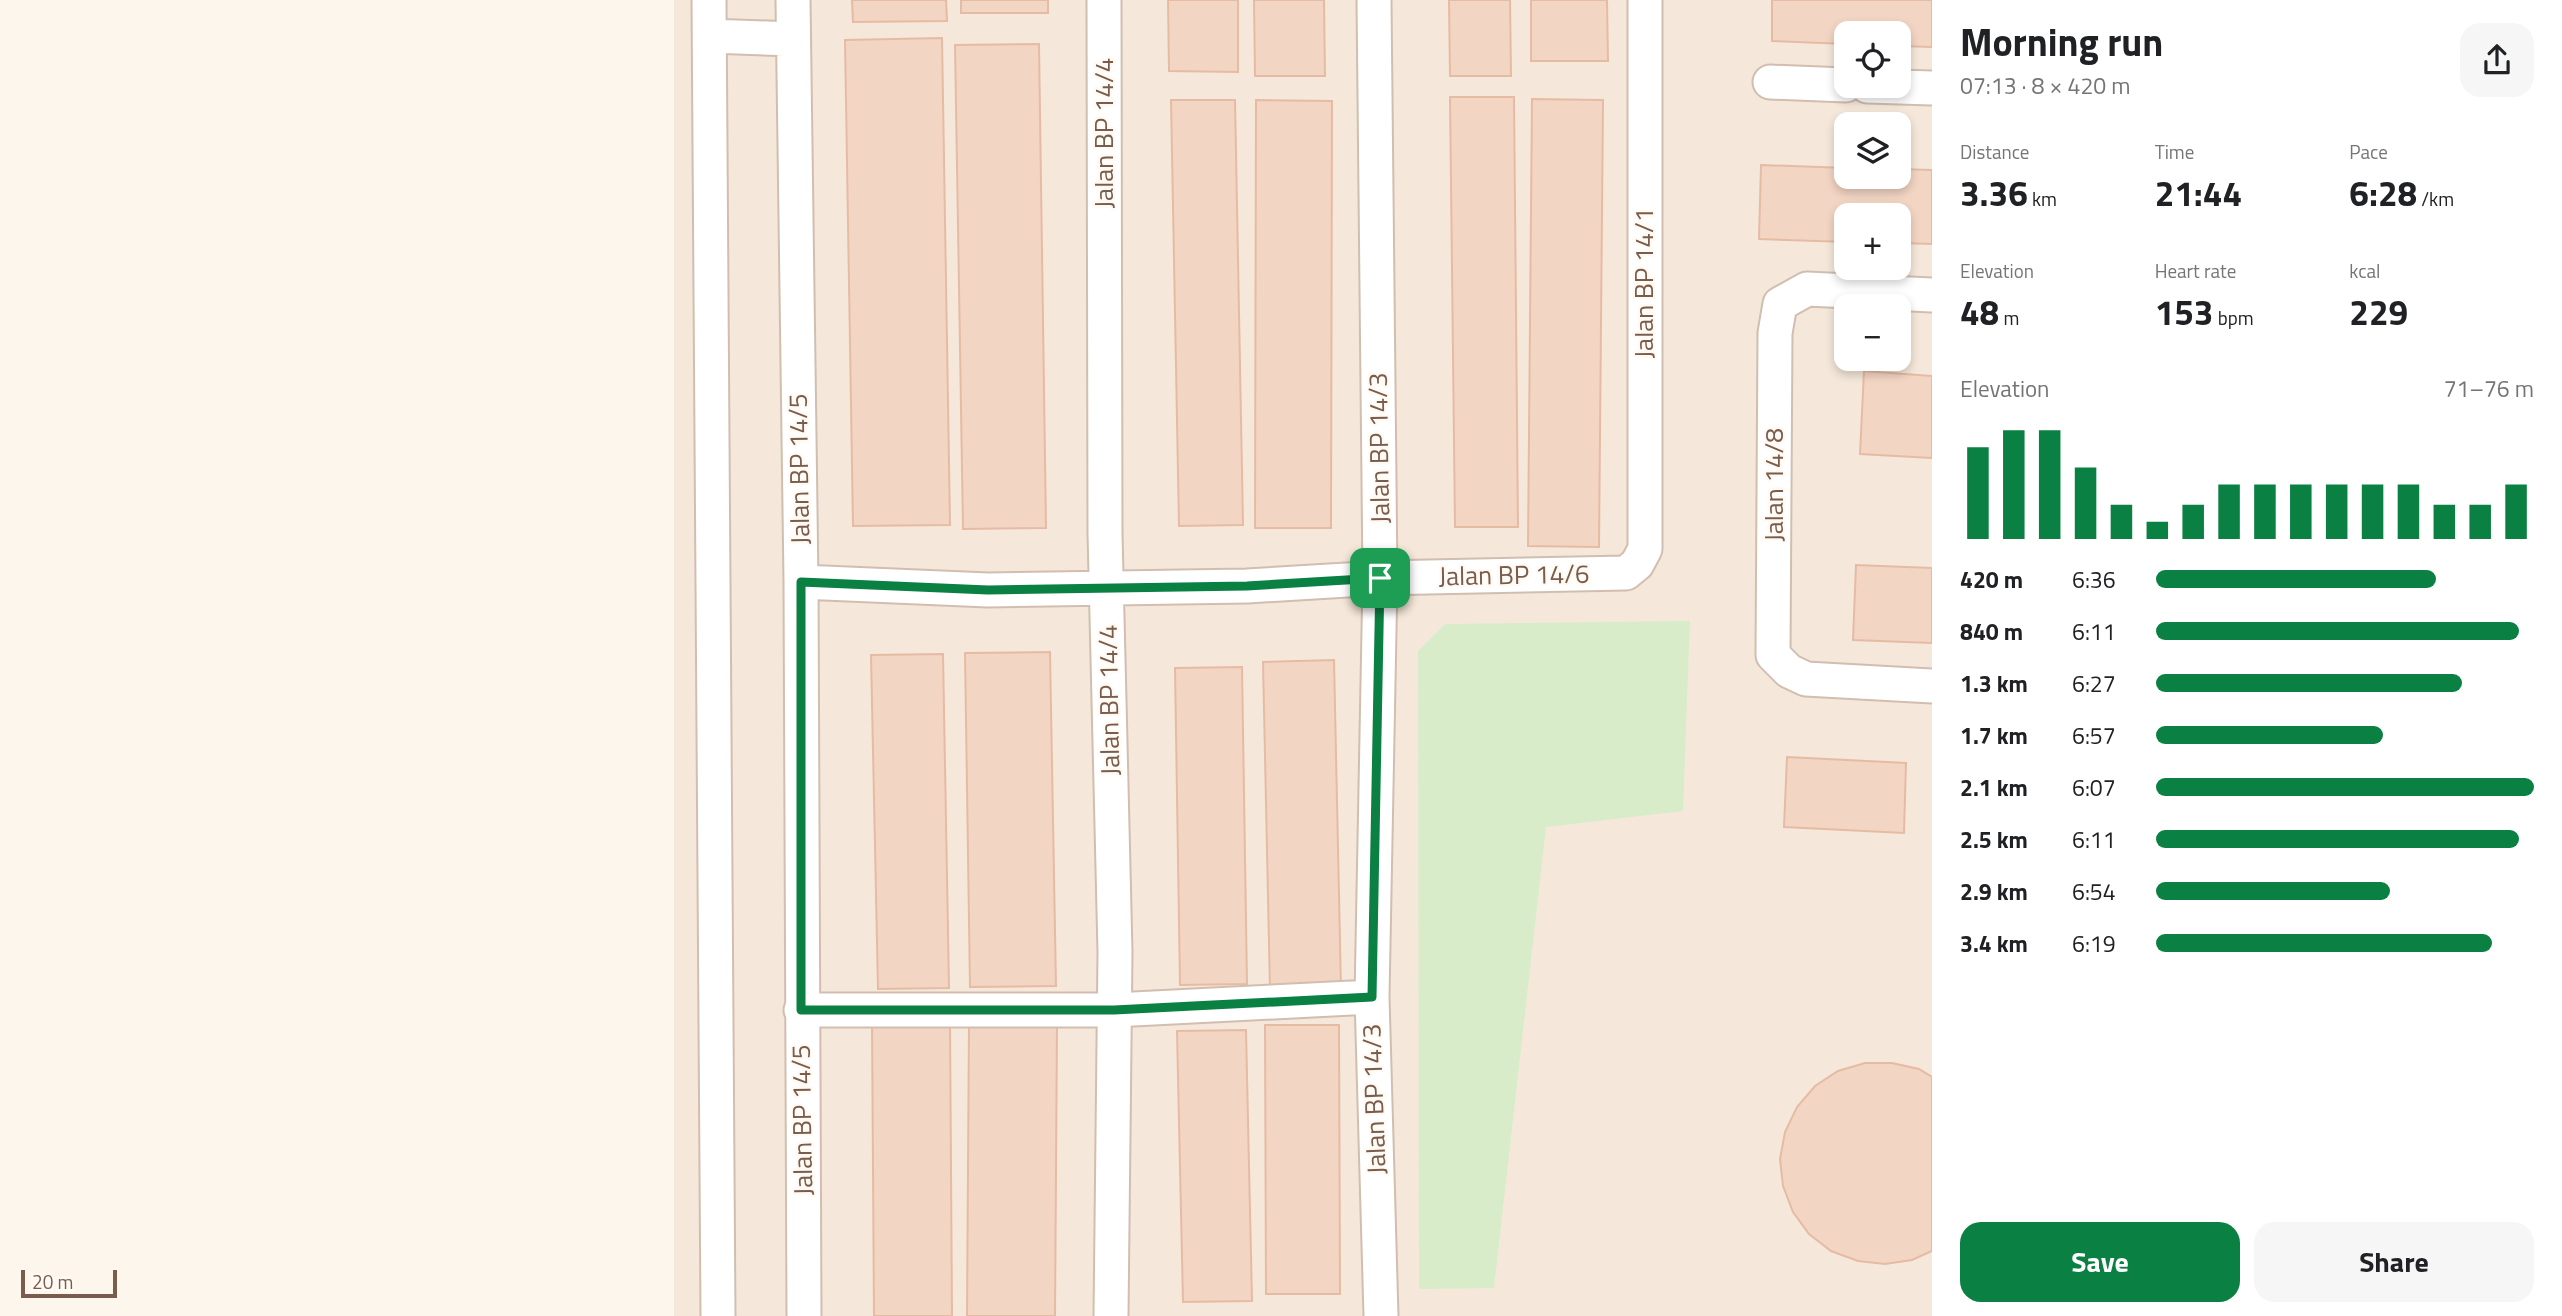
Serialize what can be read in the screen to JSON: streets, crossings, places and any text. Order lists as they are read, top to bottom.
{
  "streets": {
    "street": [
      "Jalan BP 14/4",
      "Jalan BP 14/1",
      "Jalan BP 14/3",
      "Jalan BP 14/5",
      "Jalan 14/8",
      "Jalan BP 14/6"
    ]
  },
  "crossings": [
    ["Jalan BP 14/4", "Jalan BP 14/6"],
    ["Jalan BP 14/1", "Jalan BP 14/6"],
    ["Jalan BP 14/3", "Jalan BP 14/6"],
    ["Jalan BP 14/5", "Jalan BP 14/6"]
  ],
  "scale_bar": "20 m",
  "page": {
    "heading": ["Morning run", "07:13 · 8 × 420 m"],
    "map_buttons": ["+", "−"],
    "stats": [
      ["Distance", "3.36 km"],
      ["Time", "21:44"],
      ["Pace", "6:28 /km"],
      ["Elevation", "48 m"],
      ["Heart rate", "153 bpm"],
      ["kcal", "229"]
    ],
    "chart": ["Elevation", "71–76 m"],
    "list": [
      {
        "name": "420 m",
        "note": "6:36"
      },
      {
        "name": "840 m",
        "note": "6:11"
      },
      {
        "name": "1.3 km",
        "note": "6:27"
      },
      {
        "name": "1.7 km",
        "note": "6:57"
      },
      {
        "name": "2.1 km",
        "note": "6:07"
      },
      {
        "name": "2.5 km",
        "note": "6:11"
      },
      {
        "name": "2.9 km",
        "note": "6:54"
      },
      {
        "name": "3.4 km",
        "note": "6:19"
      }
    ],
    "buttons": ["Save", "Share"],
    "scale": "20 m"
  }
}
